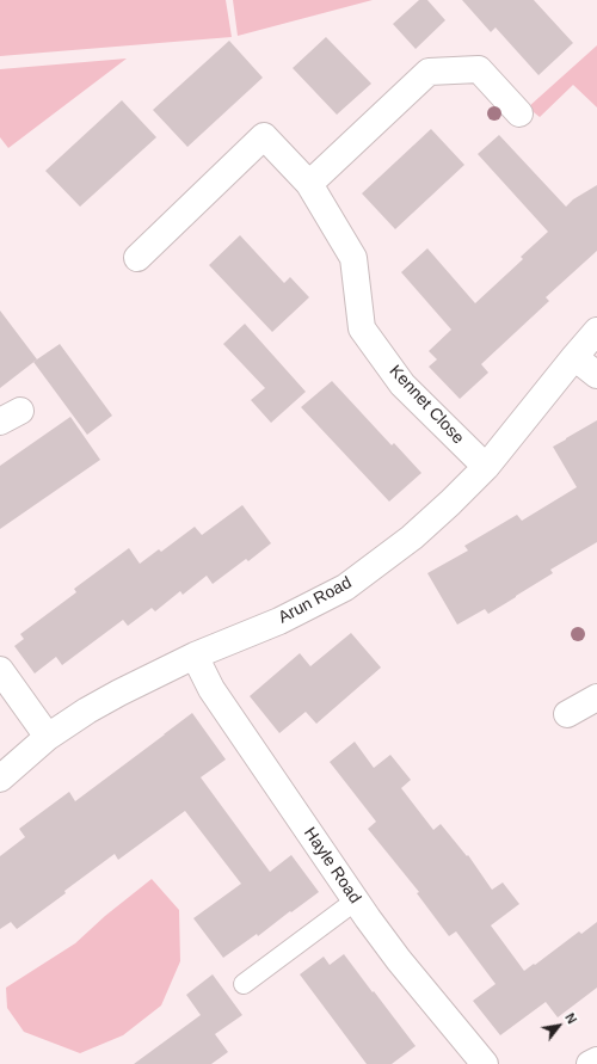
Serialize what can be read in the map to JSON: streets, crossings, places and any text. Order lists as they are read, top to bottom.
{
  "streets": {
    "street": ["Kennet Close", "Arun Road", "Hayle Road"]
  },
  "crossings": [
    ["Kennet Close", "Arun Road"],
    ["Arun Road", "Hayle Road"]
  ],
  "north": "top right"
}
